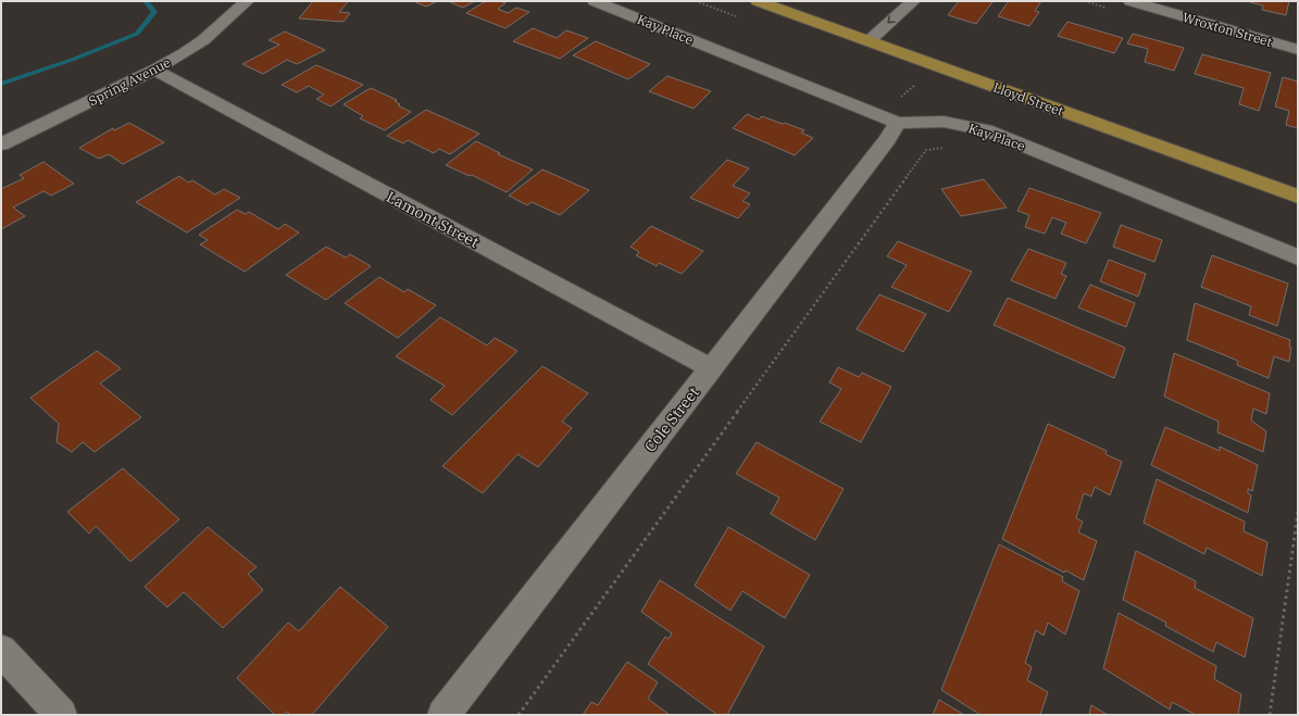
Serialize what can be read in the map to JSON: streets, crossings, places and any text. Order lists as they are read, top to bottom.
{
  "streets": {
    "main road": ["Lloyd Street"],
    "street": [
      "Kay Place",
      "Wroxton Street",
      "Spring Avenue",
      "Lamont Street",
      "Cole Street"
    ]
  },
  "crossings": [
    ["Kay Place", "Cole Street"],
    ["Spring Avenue", "Lamont Street"],
    ["Lamont Street", "Cole Street"]
  ]
}
